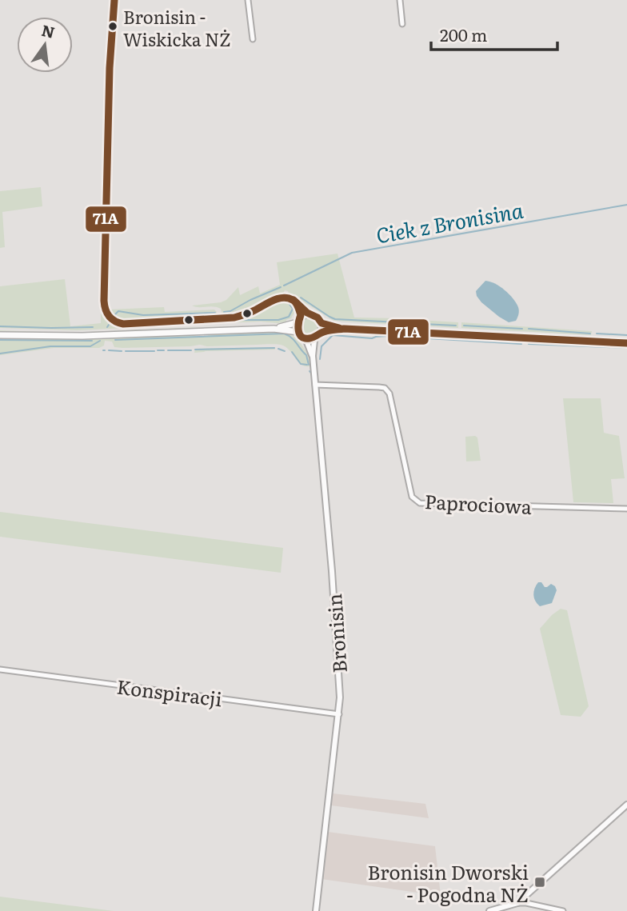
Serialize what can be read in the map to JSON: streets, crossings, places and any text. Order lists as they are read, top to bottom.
{
  "streets": {
    "street": ["Paprociowa", "Bronisin", "Konspiracji"]
  },
  "crossings": [
    ["Paprociowa", "Bronisin"],
    ["Bronisin", "Konspiracji"]
  ],
  "water": ["Ciek z Bronisina"],
  "places": {
    "other": ["Bronisin - Wiskicka NŻ"],
    "transit": ["Bronisin Dworski - Pogodna NŻ"]
  },
  "lines": ["transit line 71A"],
  "scale_bar": "200 m",
  "north": "top"
}
